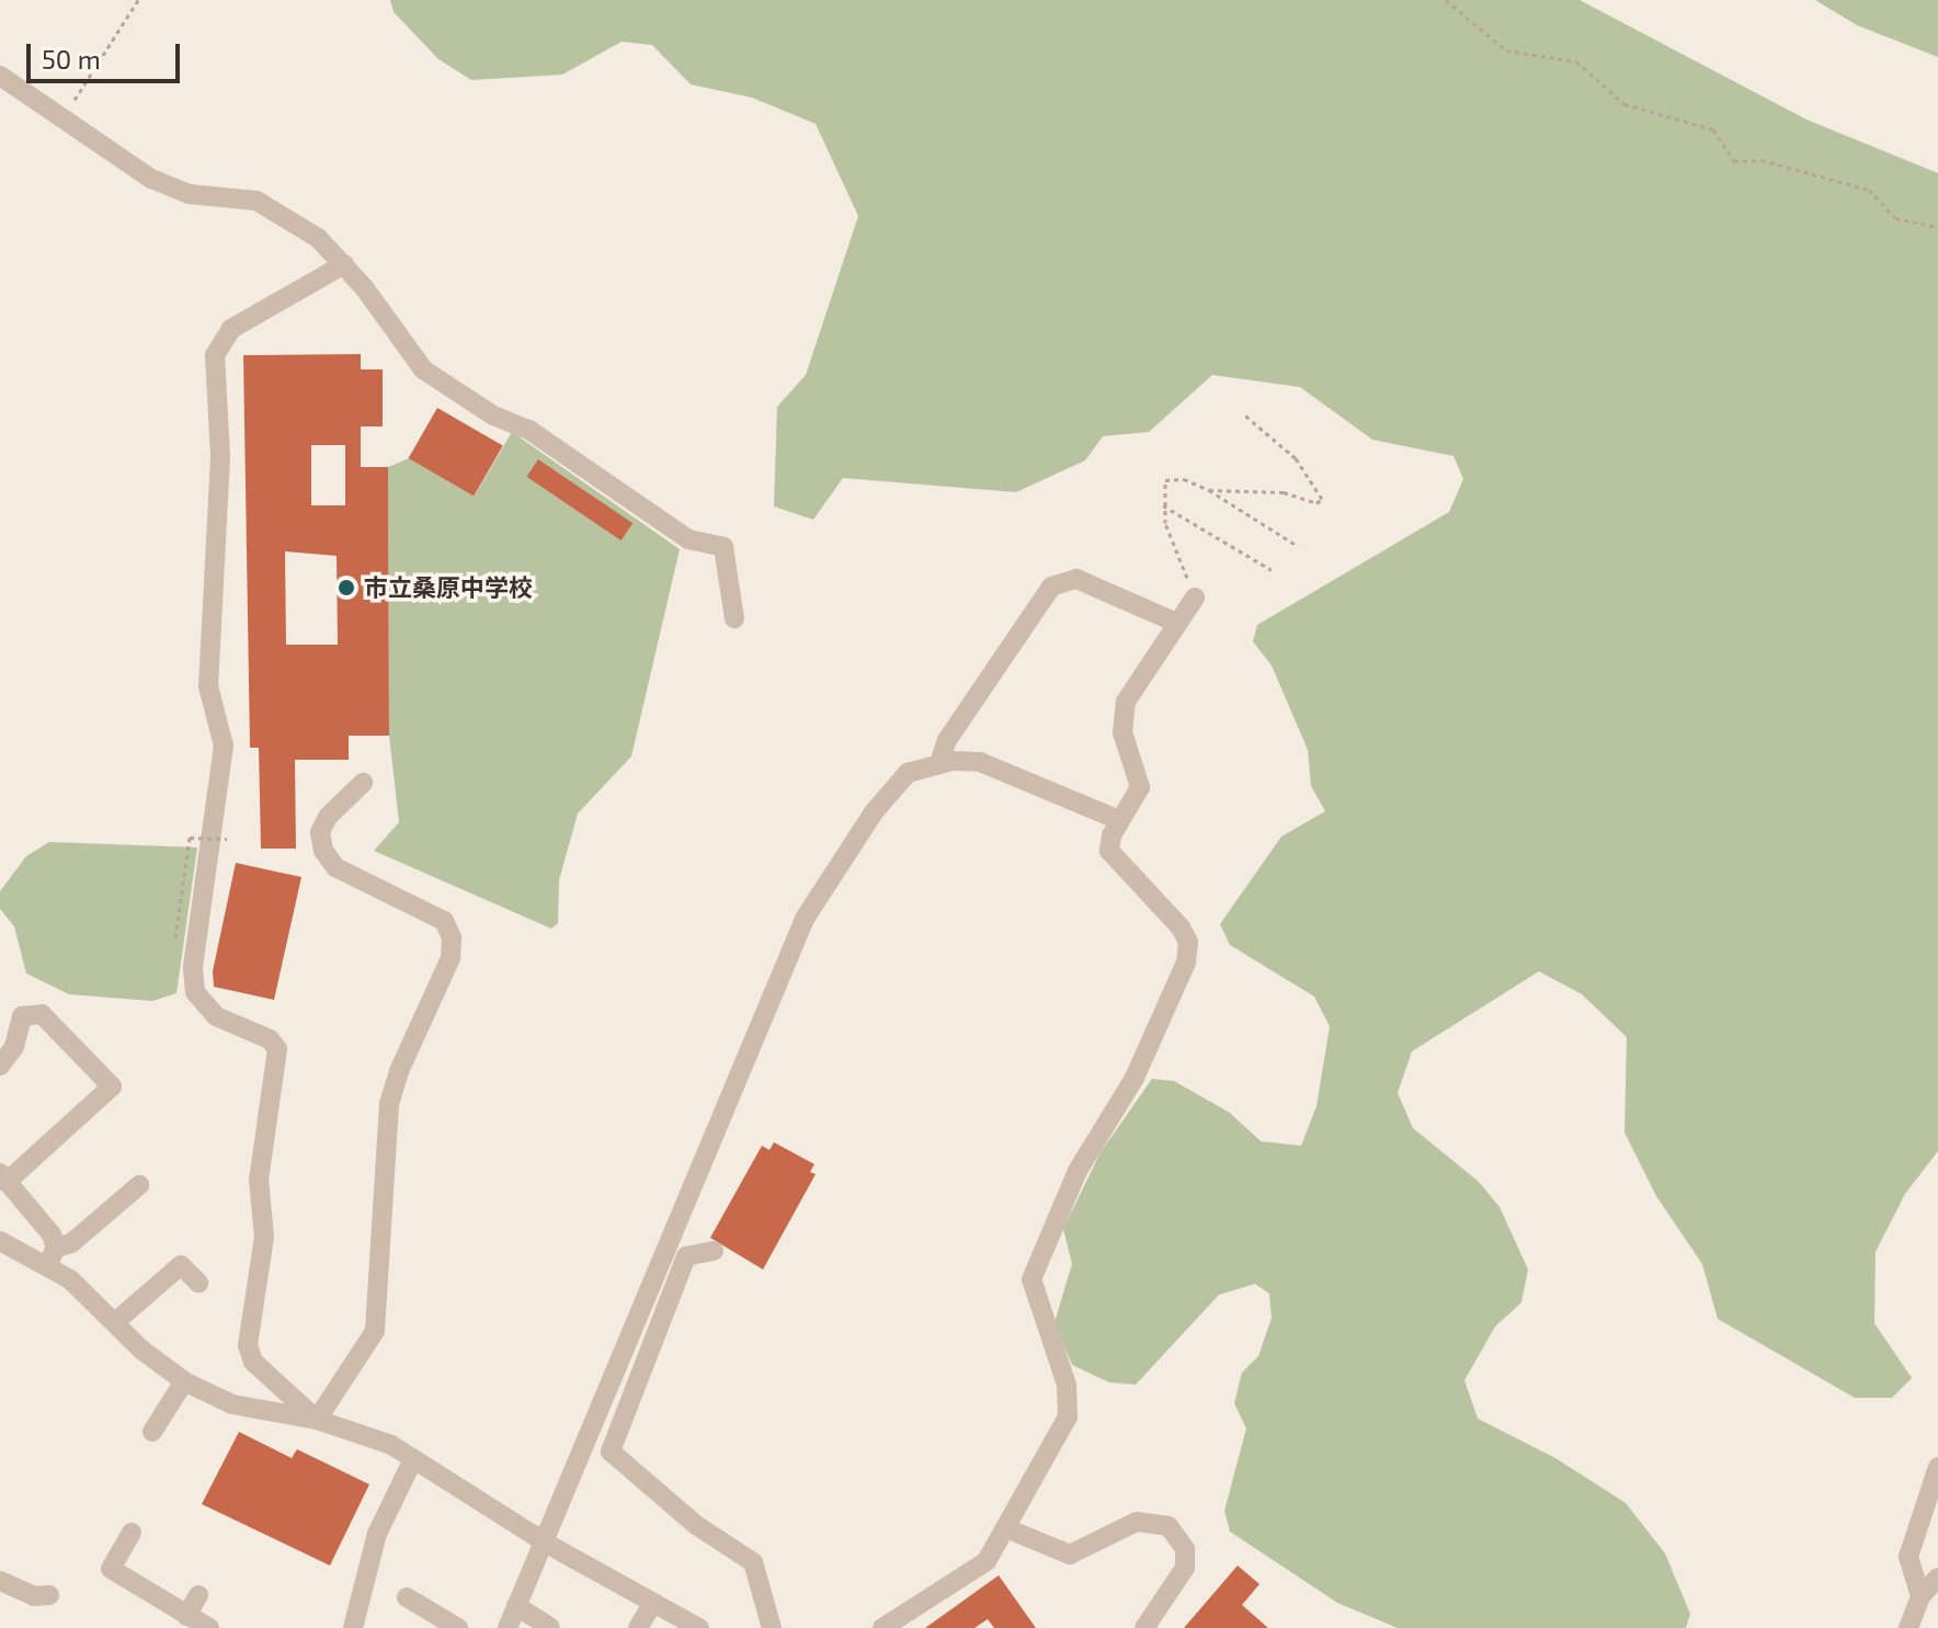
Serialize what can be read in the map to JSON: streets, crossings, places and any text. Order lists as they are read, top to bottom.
{
  "places": ["市立桑原中学校"],
  "scale_bar": "50 m"
}
